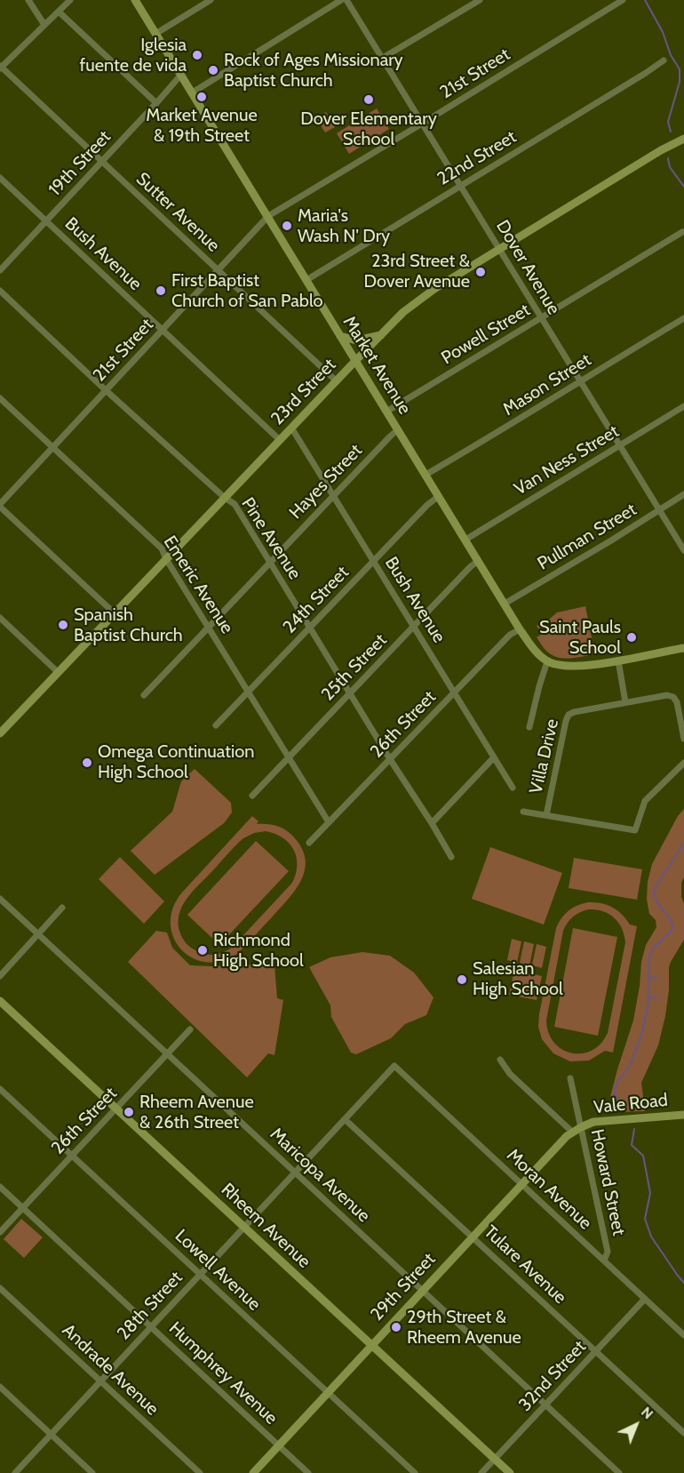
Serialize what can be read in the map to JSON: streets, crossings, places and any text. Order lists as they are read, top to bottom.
{
  "streets": {
    "street": [
      "21st Street",
      "22nd Street",
      "19th Street",
      "Sutter Avenue",
      "Bush Avenue",
      "Dover Avenue",
      "Powell Street",
      "Market Avenue",
      "Mason Street",
      "23rd Street",
      "Van Ness Street",
      "Hayes Street",
      "Pullman Street",
      "Pine Avenue",
      "Emeric Avenue",
      "24th Street",
      "25th Street",
      "26th Street",
      "Villa Drive",
      "Vale Road",
      "Maricopa Avenue",
      "Howard Street",
      "Moran Avenue",
      "Rheem Avenue",
      "Tulare Avenue",
      "Lowell Avenue",
      "29th Street",
      "28th Street",
      "Andrade Avenue",
      "Humphrey Avenue",
      "32nd Street"
    ]
  },
  "crossings": [
    ["21st Street", "Sutter Avenue"],
    ["21st Street", "Bush Avenue"],
    ["21st Street", "Dover Avenue"],
    ["21st Street", "Market Avenue"],
    ["21st Street", "Pine Avenue"],
    ["21st Street", "Emeric Avenue"],
    ["22nd Street", "Dover Avenue"],
    ["22nd Street", "Market Avenue"],
    ["19th Street", "Sutter Avenue"],
    ["19th Street", "Bush Avenue"],
    ["19th Street", "Market Avenue"],
    ["Sutter Avenue", "23rd Street"],
    ["Bush Avenue", "23rd Street"],
    ["Bush Avenue", "Hayes Street"],
    ["Bush Avenue", "24th Street"],
    ["Bush Avenue", "25th Street"],
    ["Bush Avenue", "26th Street"],
    ["Dover Avenue", "Powell Street"],
    ["Dover Avenue", "Mason Street"],
    ["Dover Avenue", "23rd Street"],
    ["Dover Avenue", "Van Ness Street"],
    ["Dover Avenue", "Pullman Street"],
    ["Powell Street", "Market Avenue"],
    ["Market Avenue", "Mason Street"],
    ["Market Avenue", "23rd Street"],
    ["Market Avenue", "Van Ness Street"],
    ["Market Avenue", "Hayes Street"],
    ["Market Avenue", "Pullman Street"],
    ["Market Avenue", "24th Street"],
    ["Market Avenue", "25th Street"],
    ["Market Avenue", "26th Street"],
    ["23rd Street", "Pine Avenue"],
    ["23rd Street", "Emeric Avenue"],
    ["Hayes Street", "Pine Avenue"],
    ["Hayes Street", "Emeric Avenue"],
    ["Pine Avenue", "24th Street"],
    ["Pine Avenue", "25th Street"],
    ["Pine Avenue", "26th Street"],
    ["Emeric Avenue", "24th Street"],
    ["Emeric Avenue", "25th Street"],
    ["Emeric Avenue", "26th Street"],
    ["26th Street", "Maricopa Avenue"],
    ["26th Street", "Rheem Avenue"],
    ["26th Street", "Lowell Avenue"],
    ["26th Street", "Humphrey Avenue"],
    ["Vale Road", "Howard Street"],
    ["Vale Road", "29th Street"],
    ["Maricopa Avenue", "29th Street"],
    ["Maricopa Avenue", "28th Street"],
    ["Maricopa Avenue", "32nd Street"],
    ["Howard Street", "Moran Avenue"],
    ["Howard Street", "29th Street"],
    ["Moran Avenue", "29th Street"],
    ["Moran Avenue", "28th Street"],
    ["Moran Avenue", "32nd Street"],
    ["Rheem Avenue", "29th Street"],
    ["Rheem Avenue", "28th Street"],
    ["Rheem Avenue", "32nd Street"],
    ["Tulare Avenue", "29th Street"],
    ["Tulare Avenue", "28th Street"],
    ["Tulare Avenue", "32nd Street"],
    ["Lowell Avenue", "29th Street"],
    ["Lowell Avenue", "28th Street"],
    ["29th Street", "Humphrey Avenue"],
    ["28th Street", "Andrade Avenue"],
    ["28th Street", "Humphrey Avenue"]
  ],
  "places": [
    "Iglesia fuente de vida",
    "Rock of Ages Missionary Baptist Church",
    "Market Avenue & 19th Street",
    "Dover Elementary School",
    "Maria's Wash N' Dry",
    "23rd Street & Dover Avenue",
    "First Baptist Church of San Pablo",
    "Spanish Baptist Church",
    "Saint Pauls School",
    "Omega Continuation High School",
    "Richmond High School",
    "Salesian High School",
    "Rheem Avenue & 26th Street",
    "29th Street & Rheem Avenue"
  ],
  "north": "top right"
}
